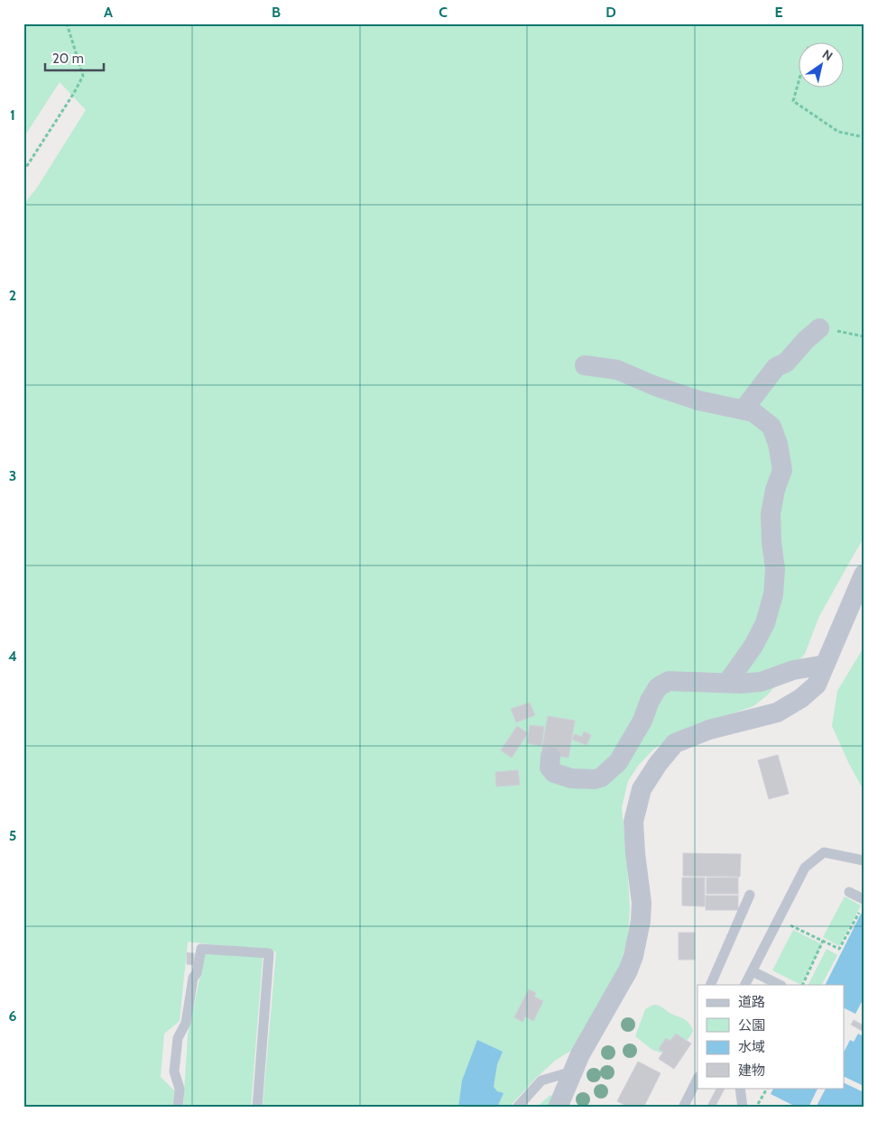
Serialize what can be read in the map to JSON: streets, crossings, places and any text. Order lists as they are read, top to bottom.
{
  "legend": [
    "道路",
    "公園",
    "水域",
    "建物"
  ],
  "scale_bar": "20 m",
  "north": "top right",
  "grid": {
    "columns": [
      "A",
      "B",
      "C",
      "D",
      "E"
    ],
    "rows": [
      "1",
      "2",
      "3",
      "4",
      "5",
      "6"
    ]
  }
}
